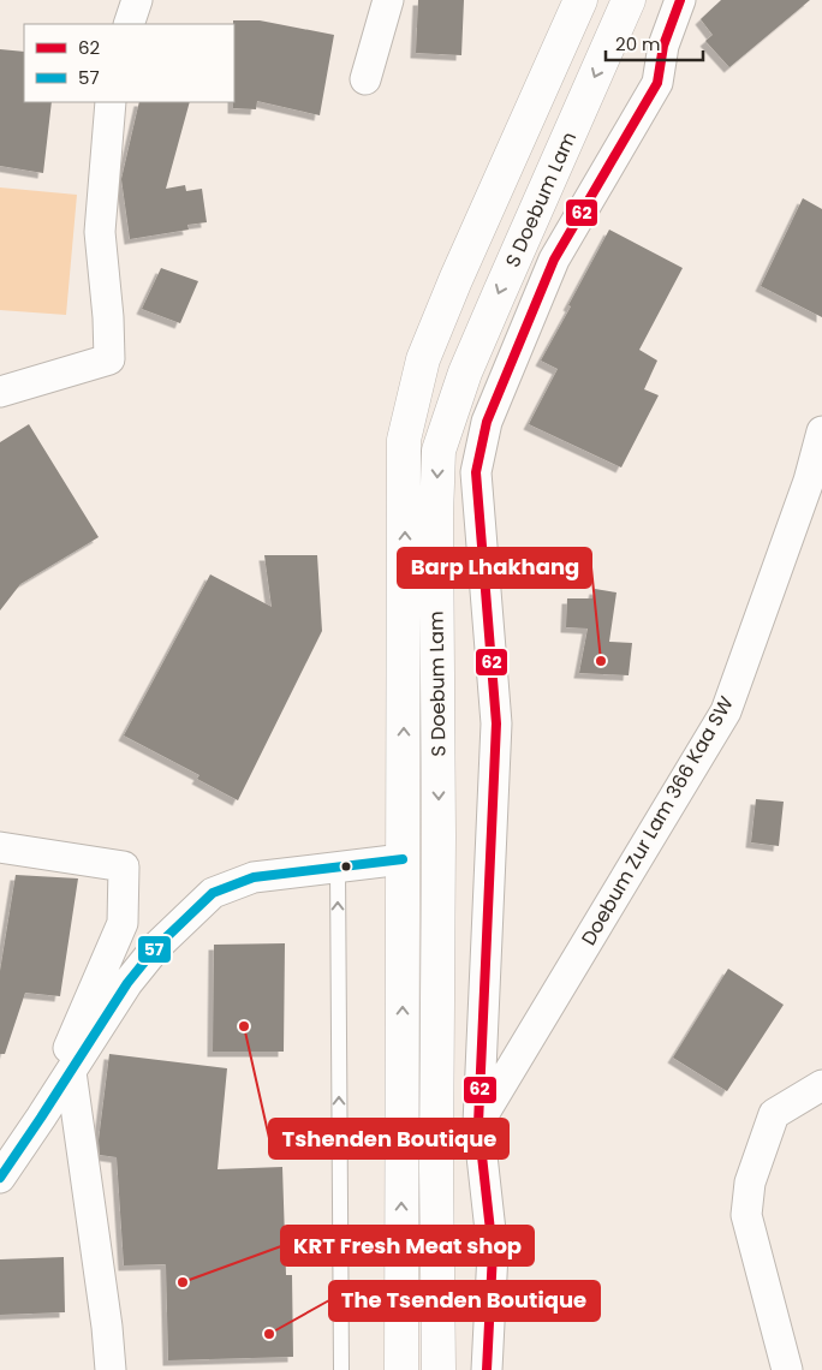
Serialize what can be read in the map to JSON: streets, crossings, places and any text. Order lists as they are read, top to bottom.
{
  "streets": {
    "highway": ["S Doebum Lam"],
    "street": ["Doebum Zur Lam 366 Kaa SW"]
  },
  "places": [
    "Barp Lhakhang",
    "Tshenden Boutique",
    "KRT Fresh Meat shop",
    "The Tsenden Boutique"
  ],
  "lines": ["transit line 62", "transit line 57"],
  "legend": ["62", "57"],
  "scale_bar": "20 m"
}
